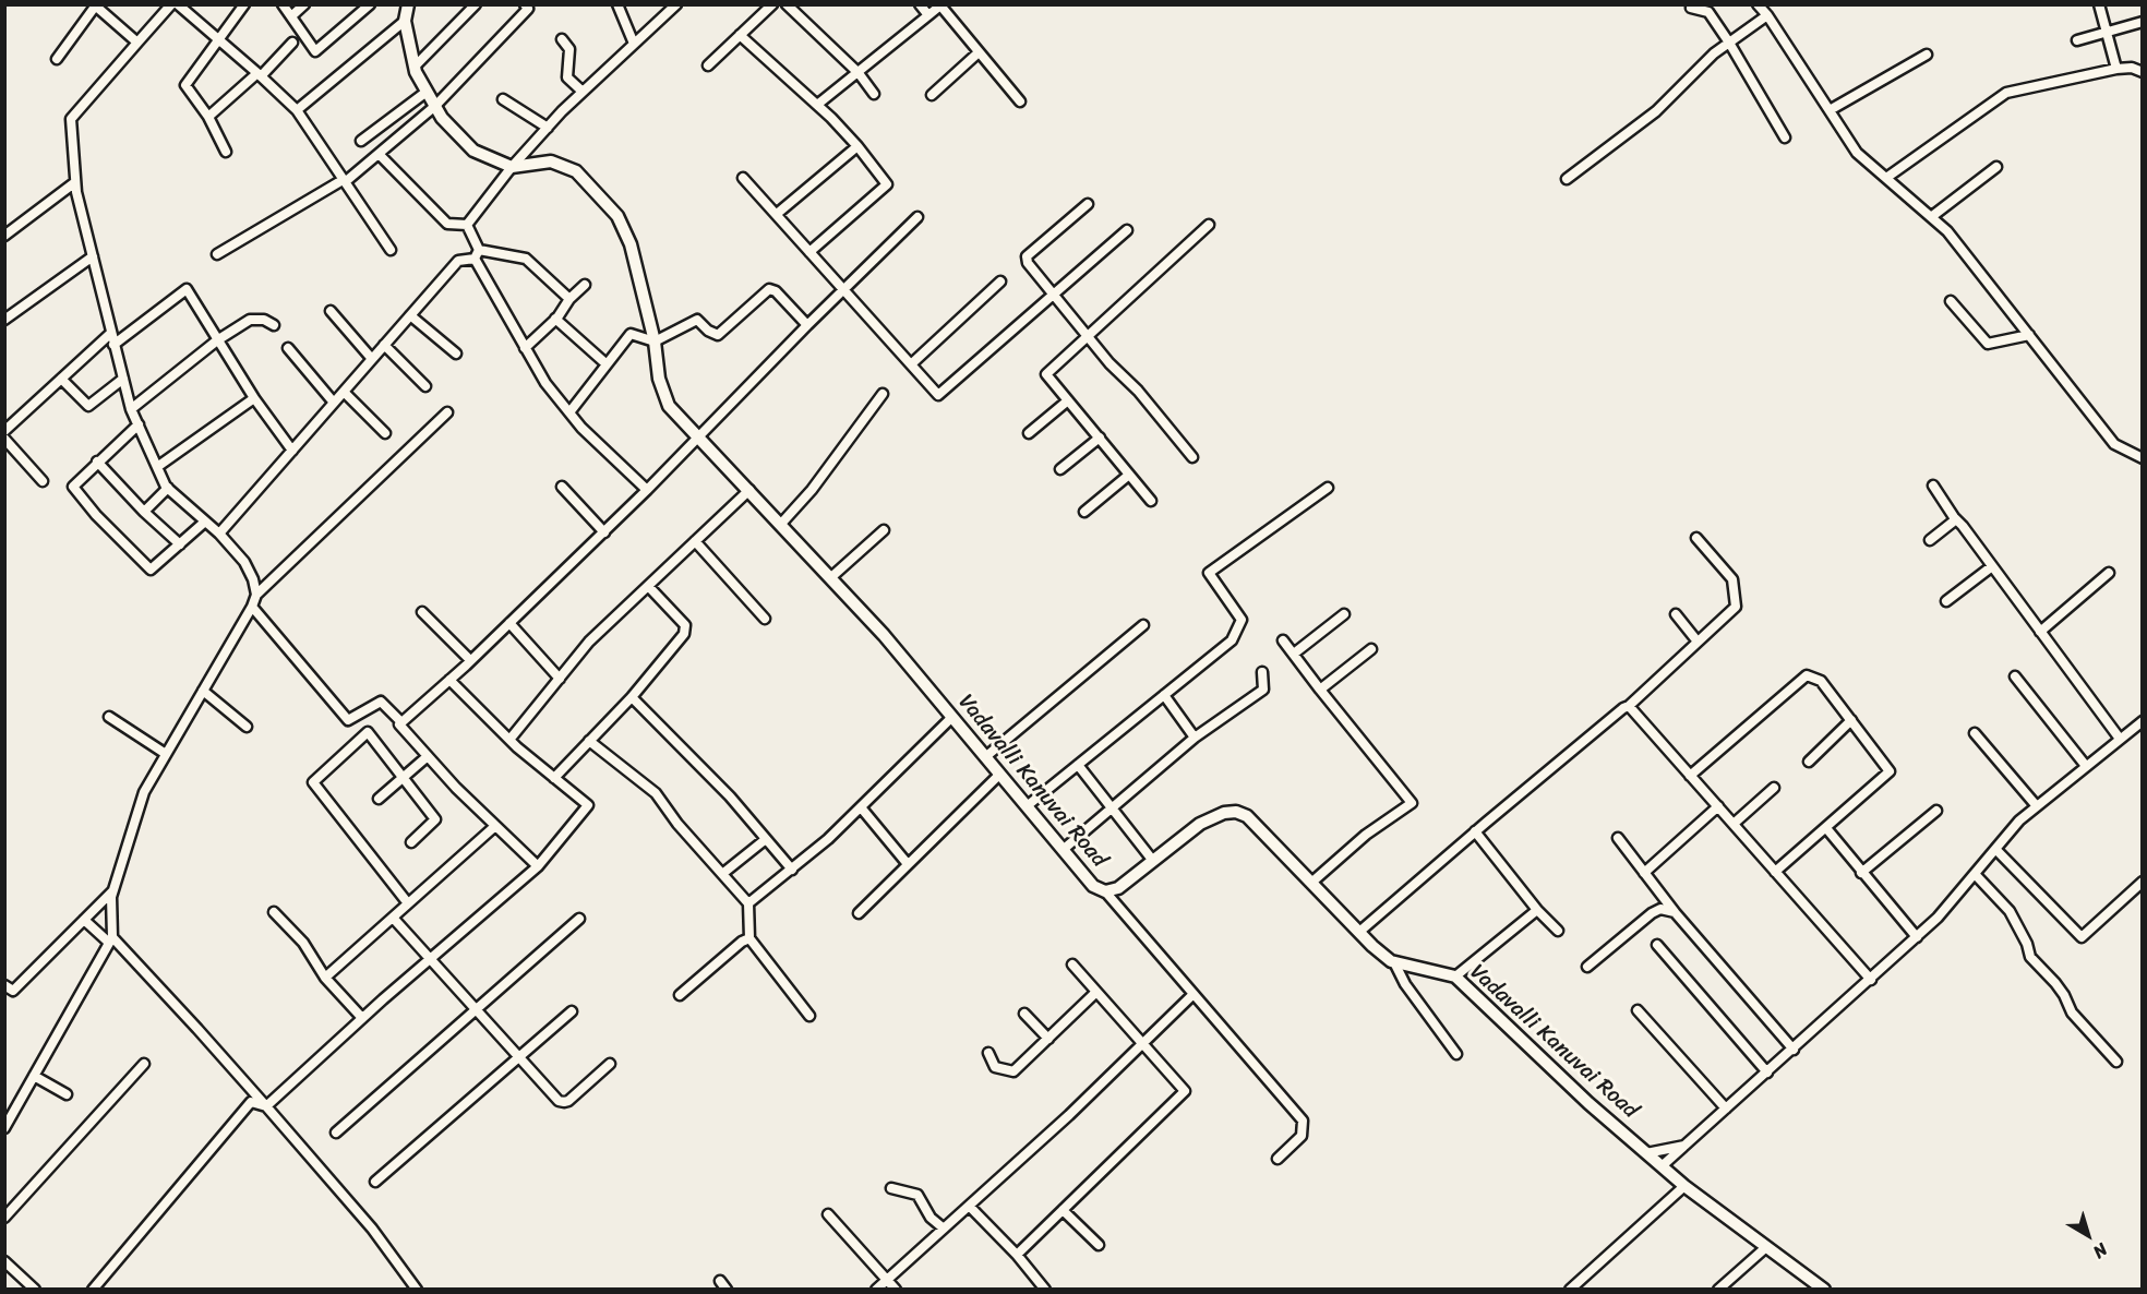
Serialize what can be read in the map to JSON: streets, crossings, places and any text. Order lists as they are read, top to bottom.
{
  "streets": {
    "street": ["Vadavalli Kanuvai Road"]
  },
  "north": "bottom right"
}
